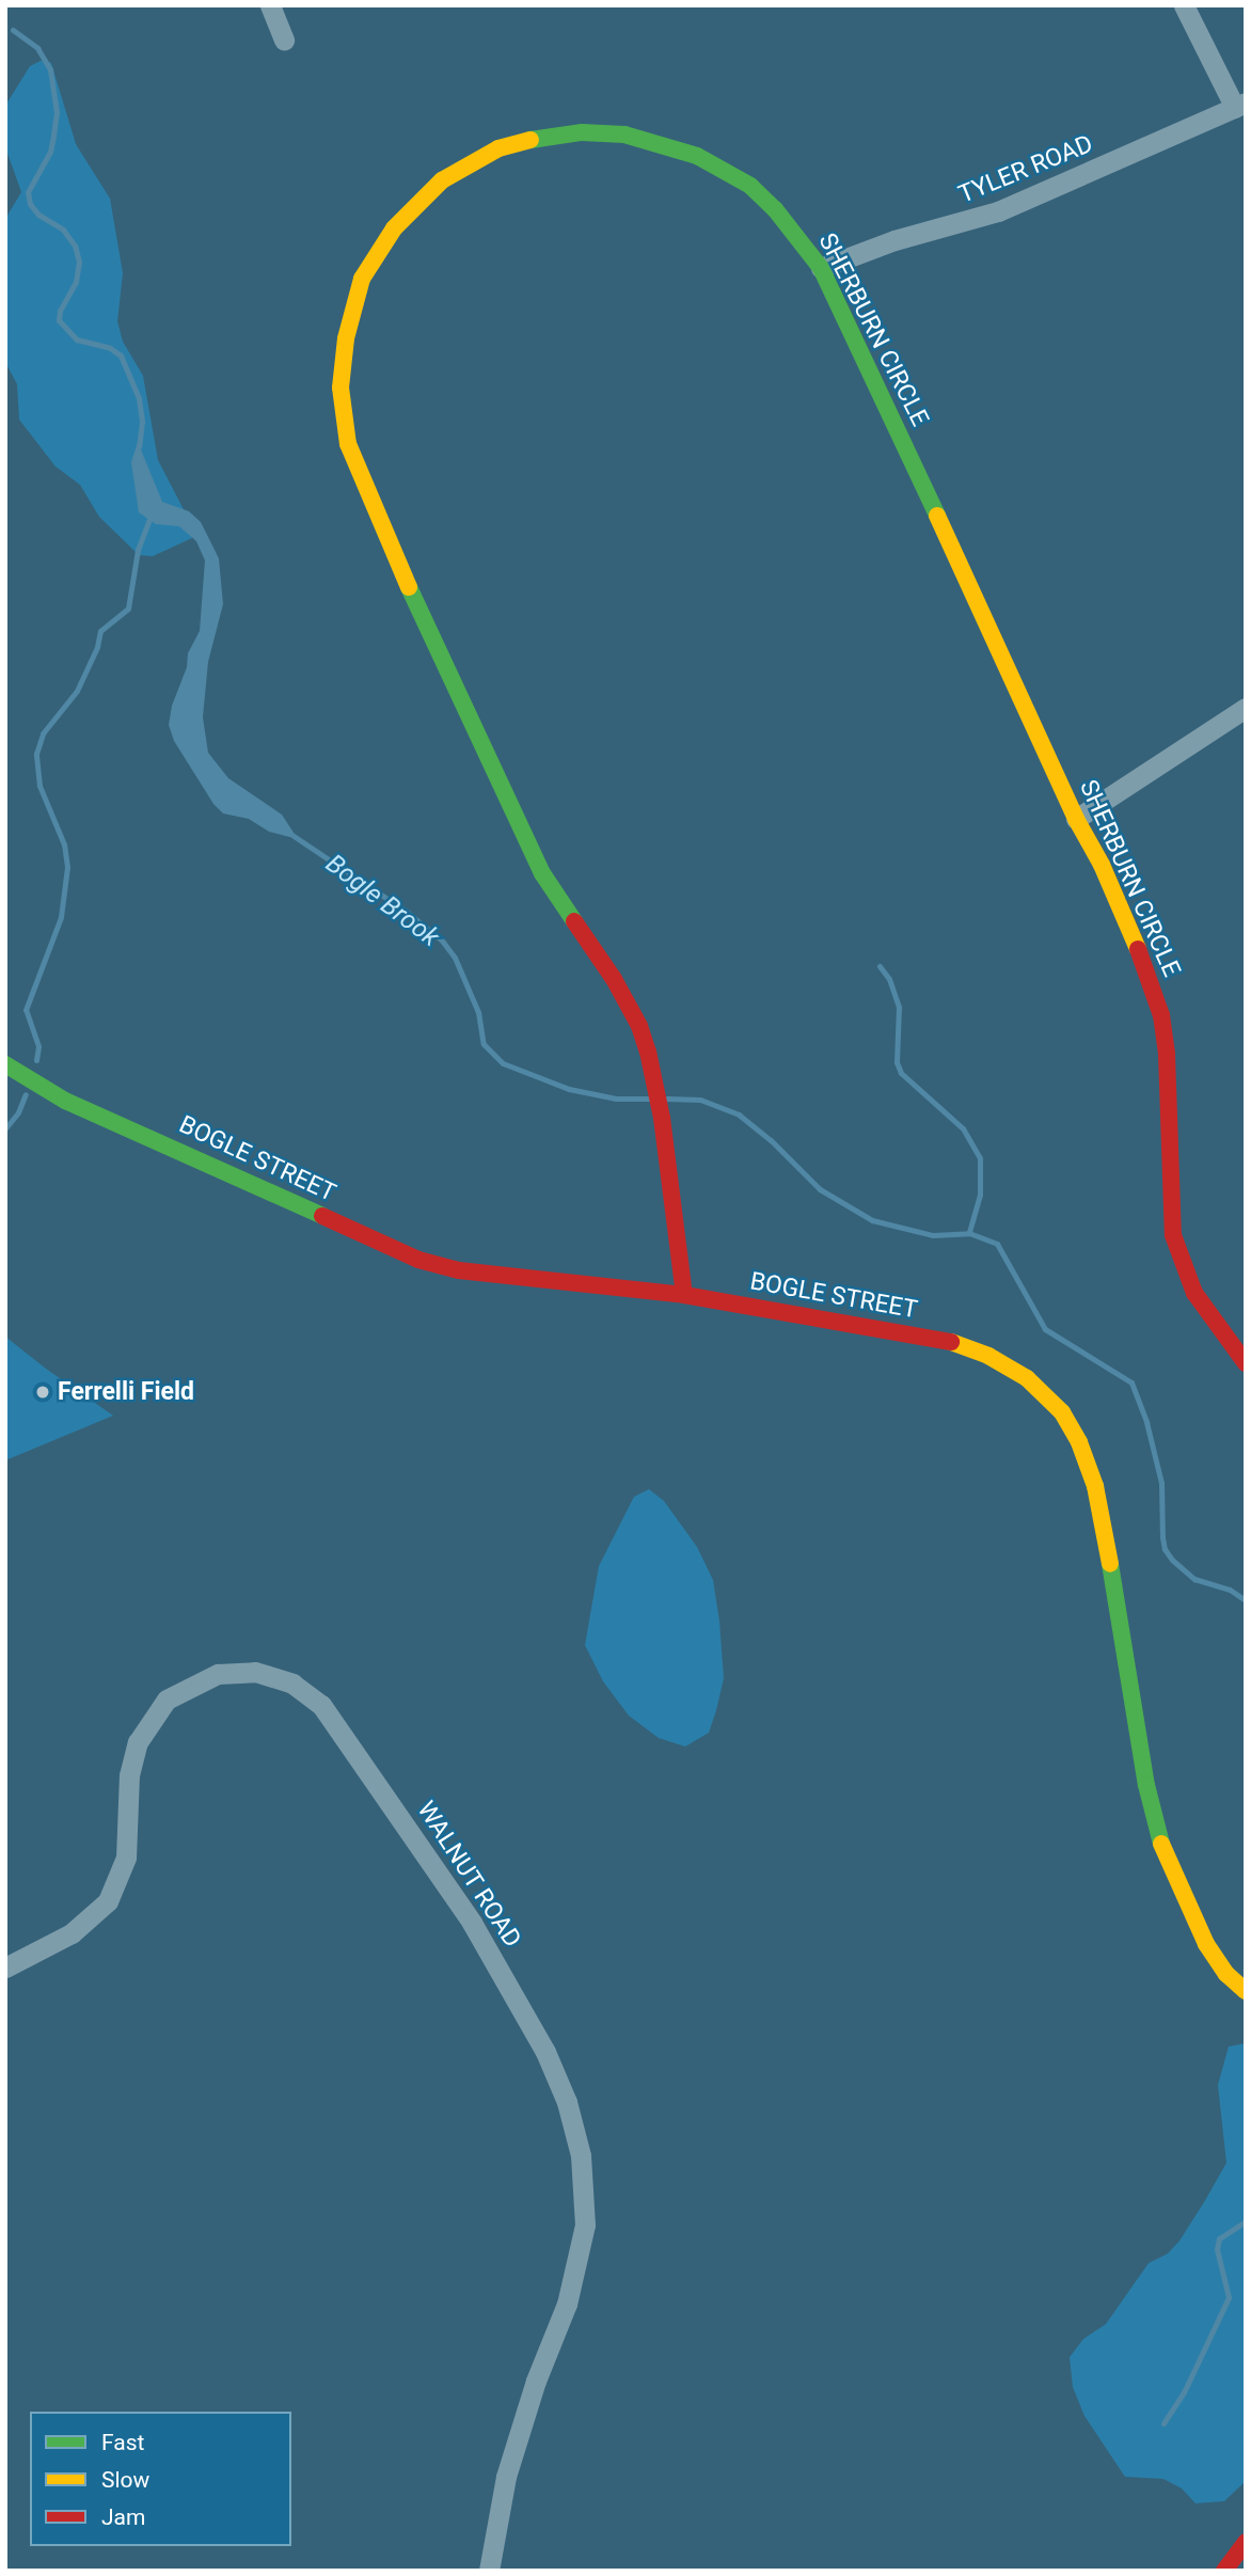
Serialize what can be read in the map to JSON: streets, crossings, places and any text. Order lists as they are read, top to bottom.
{
  "streets": {
    "street": [
      "TYLER ROAD",
      "SHERBURN CIRCLE",
      "BOGLE STREET",
      "WALNUT ROAD"
    ]
  },
  "crossings": [
    ["TYLER ROAD", "SHERBURN CIRCLE"],
    ["SHERBURN CIRCLE", "BOGLE STREET"]
  ],
  "water": ["Bogle Brook"],
  "places": ["Ferrelli Field"],
  "legend": ["Fast", "Slow", "Jam"]
}
